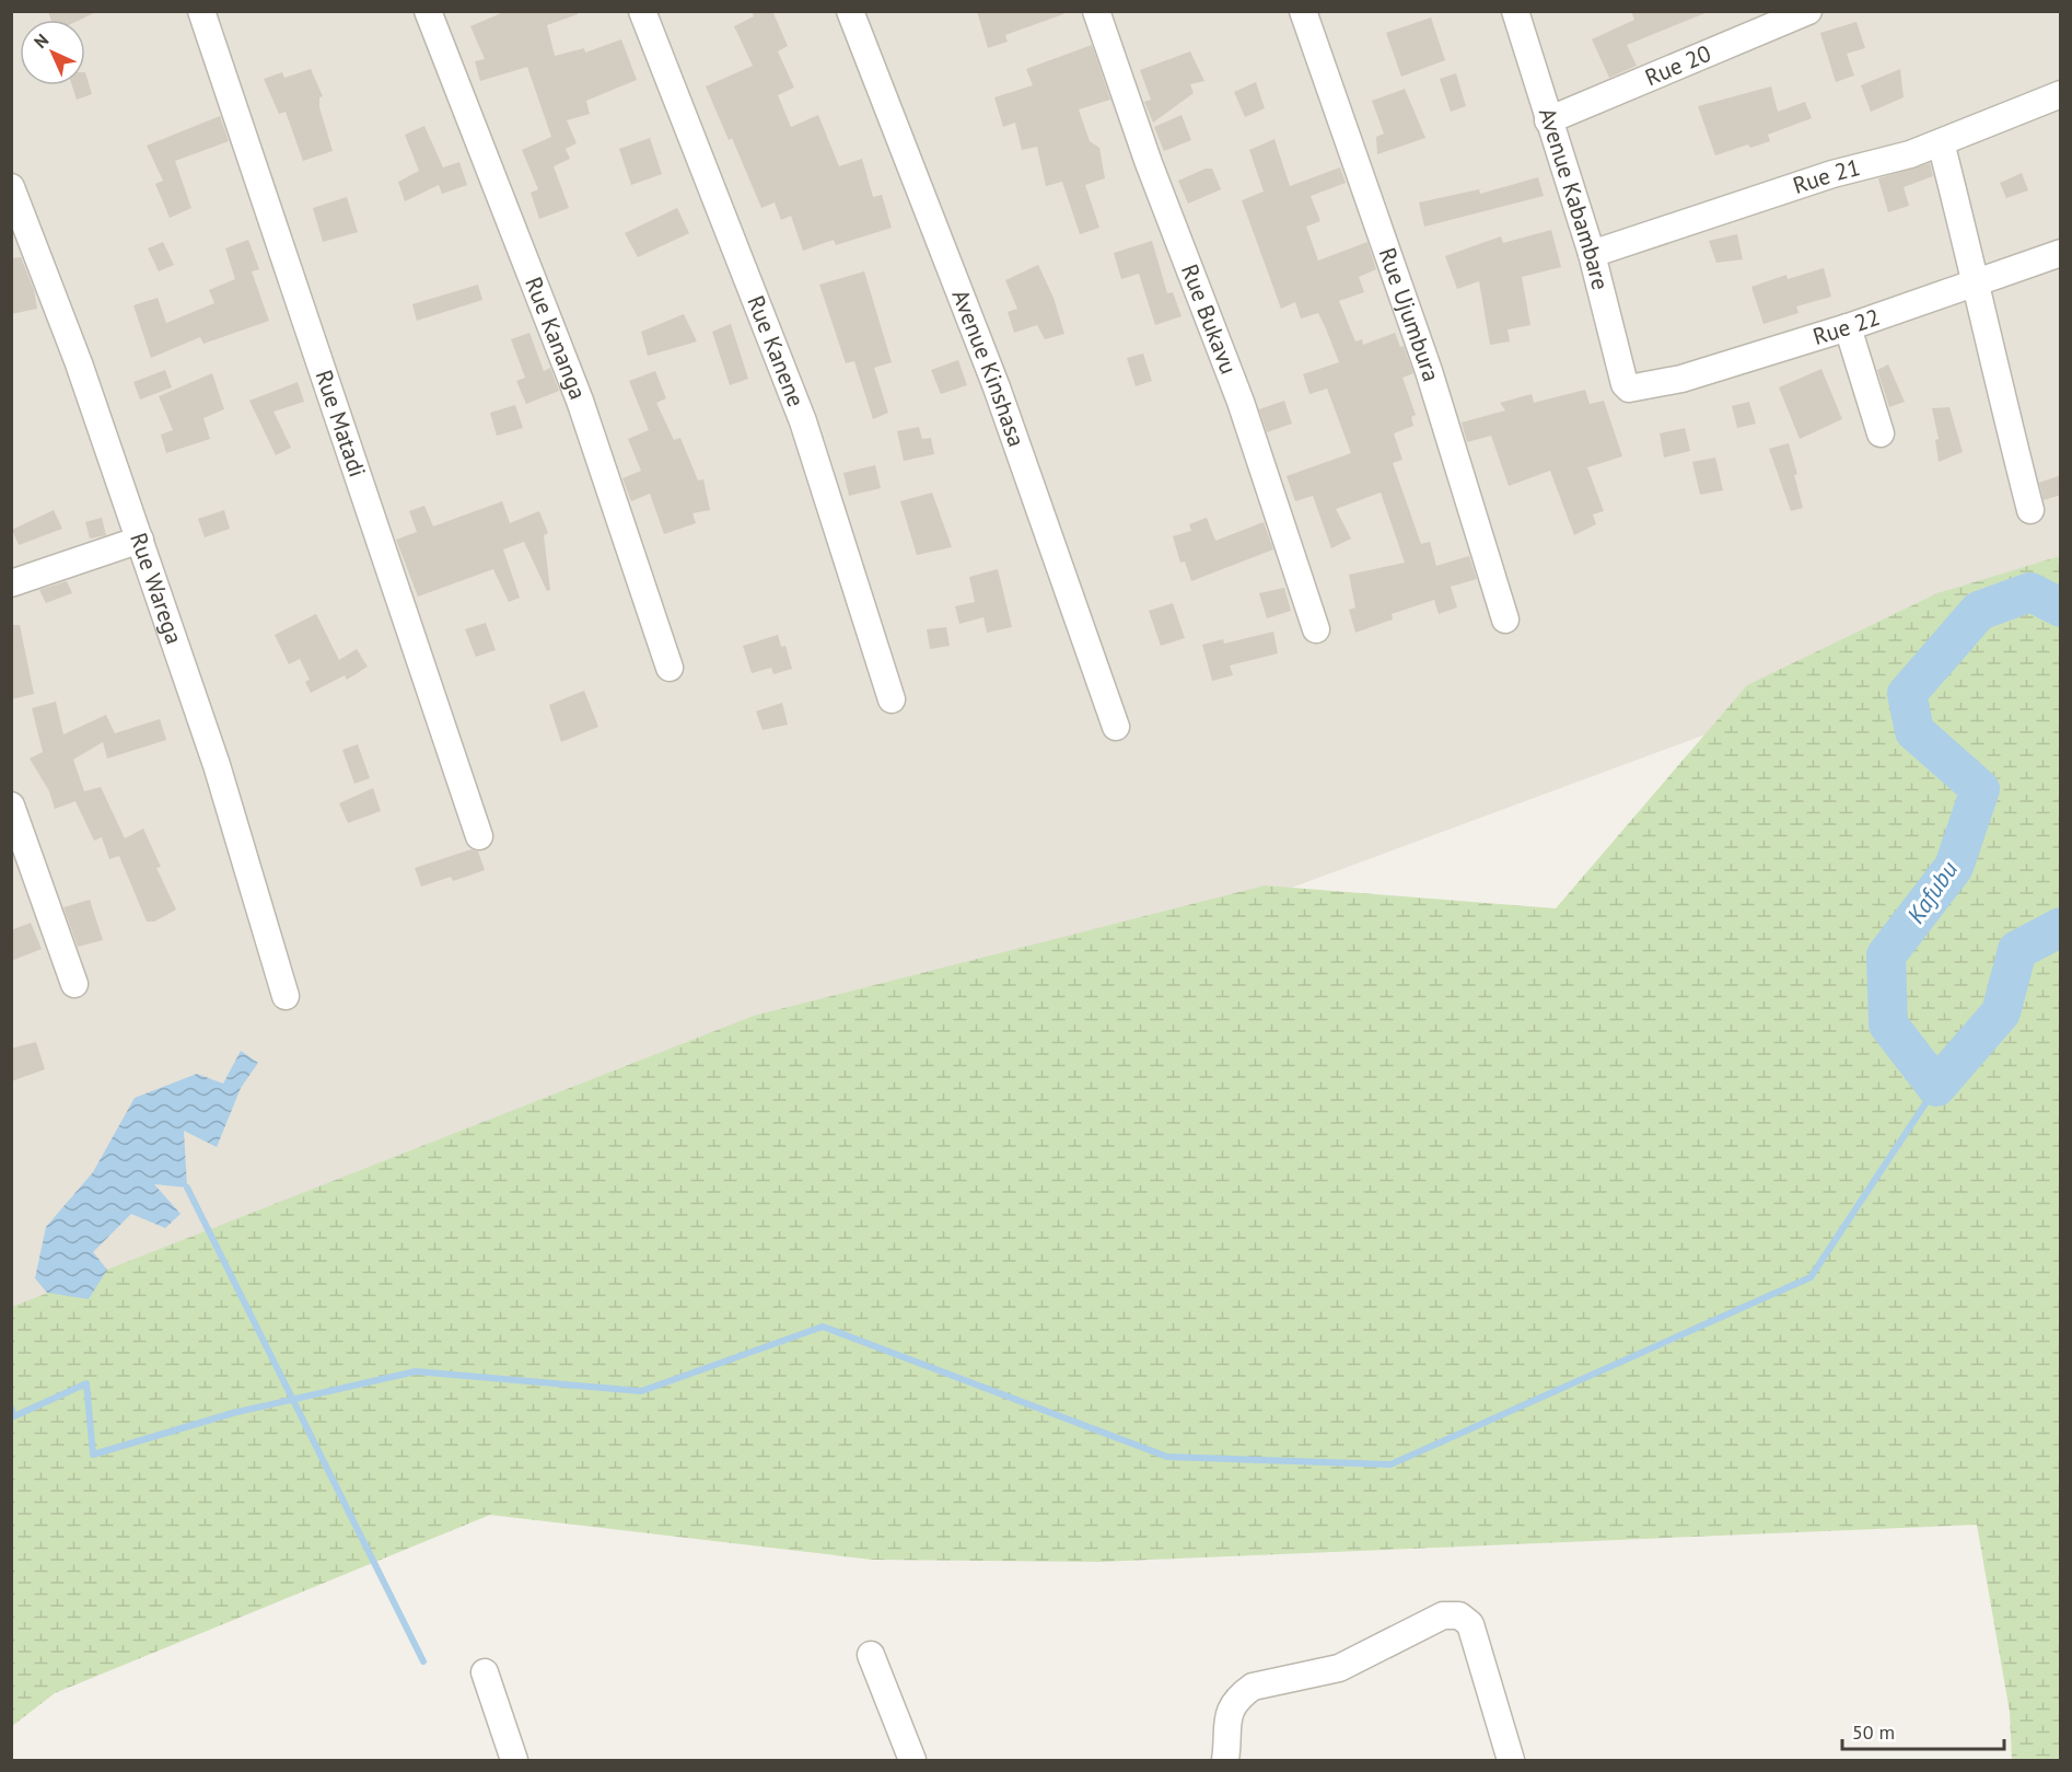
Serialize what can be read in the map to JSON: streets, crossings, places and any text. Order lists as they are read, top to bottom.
{
  "streets": {
    "street": [
      "Rue 20",
      "Rue 21",
      "Avenue Kabambare",
      "Rue Ujumbura",
      "Rue Bukavu",
      "Rue 22",
      "Rue Kananga",
      "Rue Kanene",
      "Avenue Kinshasa",
      "Rue Matadi",
      "Rue Warega"
    ]
  },
  "crossings": [
    ["Rue 20", "Avenue Kabambare"],
    ["Rue 21", "Avenue Kabambare"],
    ["Avenue Kabambare", "Rue 22"]
  ],
  "water": ["Kafubu"],
  "scale_bar": "50 m",
  "north": "top left"
}
